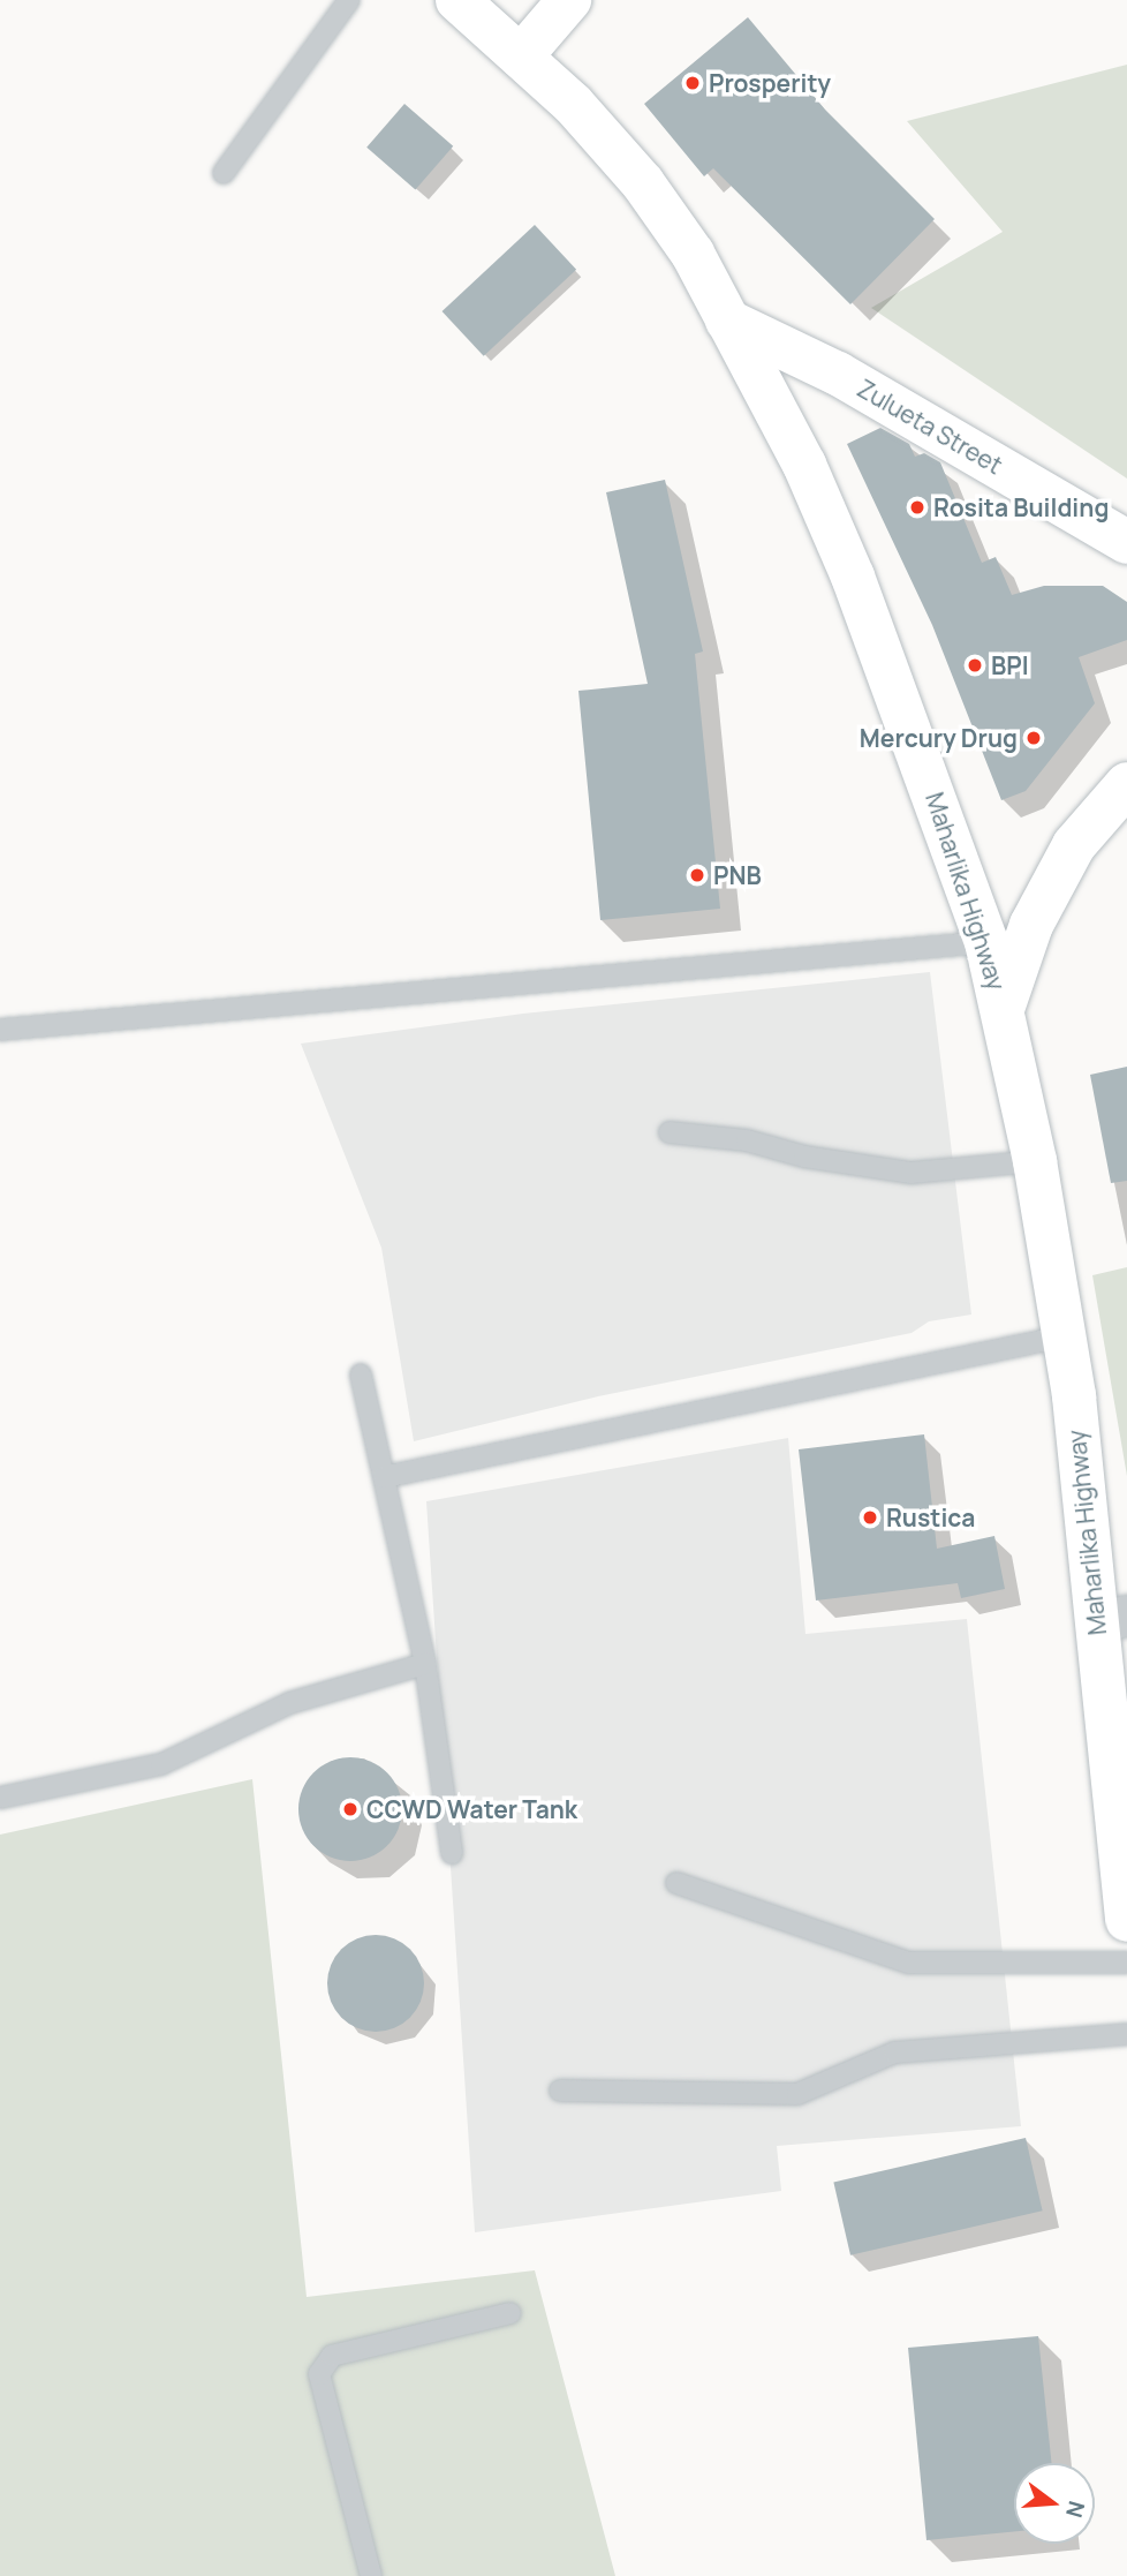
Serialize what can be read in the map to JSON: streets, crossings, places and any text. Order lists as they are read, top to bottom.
{
  "streets": {
    "main road": ["Zulueta Street", "Maharlika Highway"]
  },
  "crossings": [
    ["Zulueta Street", "Maharlika Highway"]
  ],
  "places": [
    "Prosperity",
    "Rosita Building",
    "BPI",
    "Mercury Drug",
    "PNB",
    "Rustica",
    "CCWD Water Tank"
  ],
  "north": "right"
}
